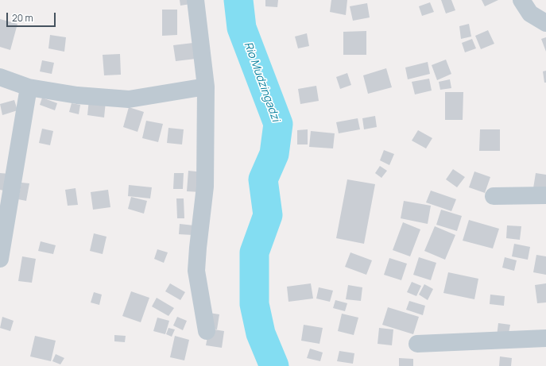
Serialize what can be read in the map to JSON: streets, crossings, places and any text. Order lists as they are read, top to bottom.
{
  "water": ["Rio Mudzingadzi"],
  "scale_bar": "20 m"
}
